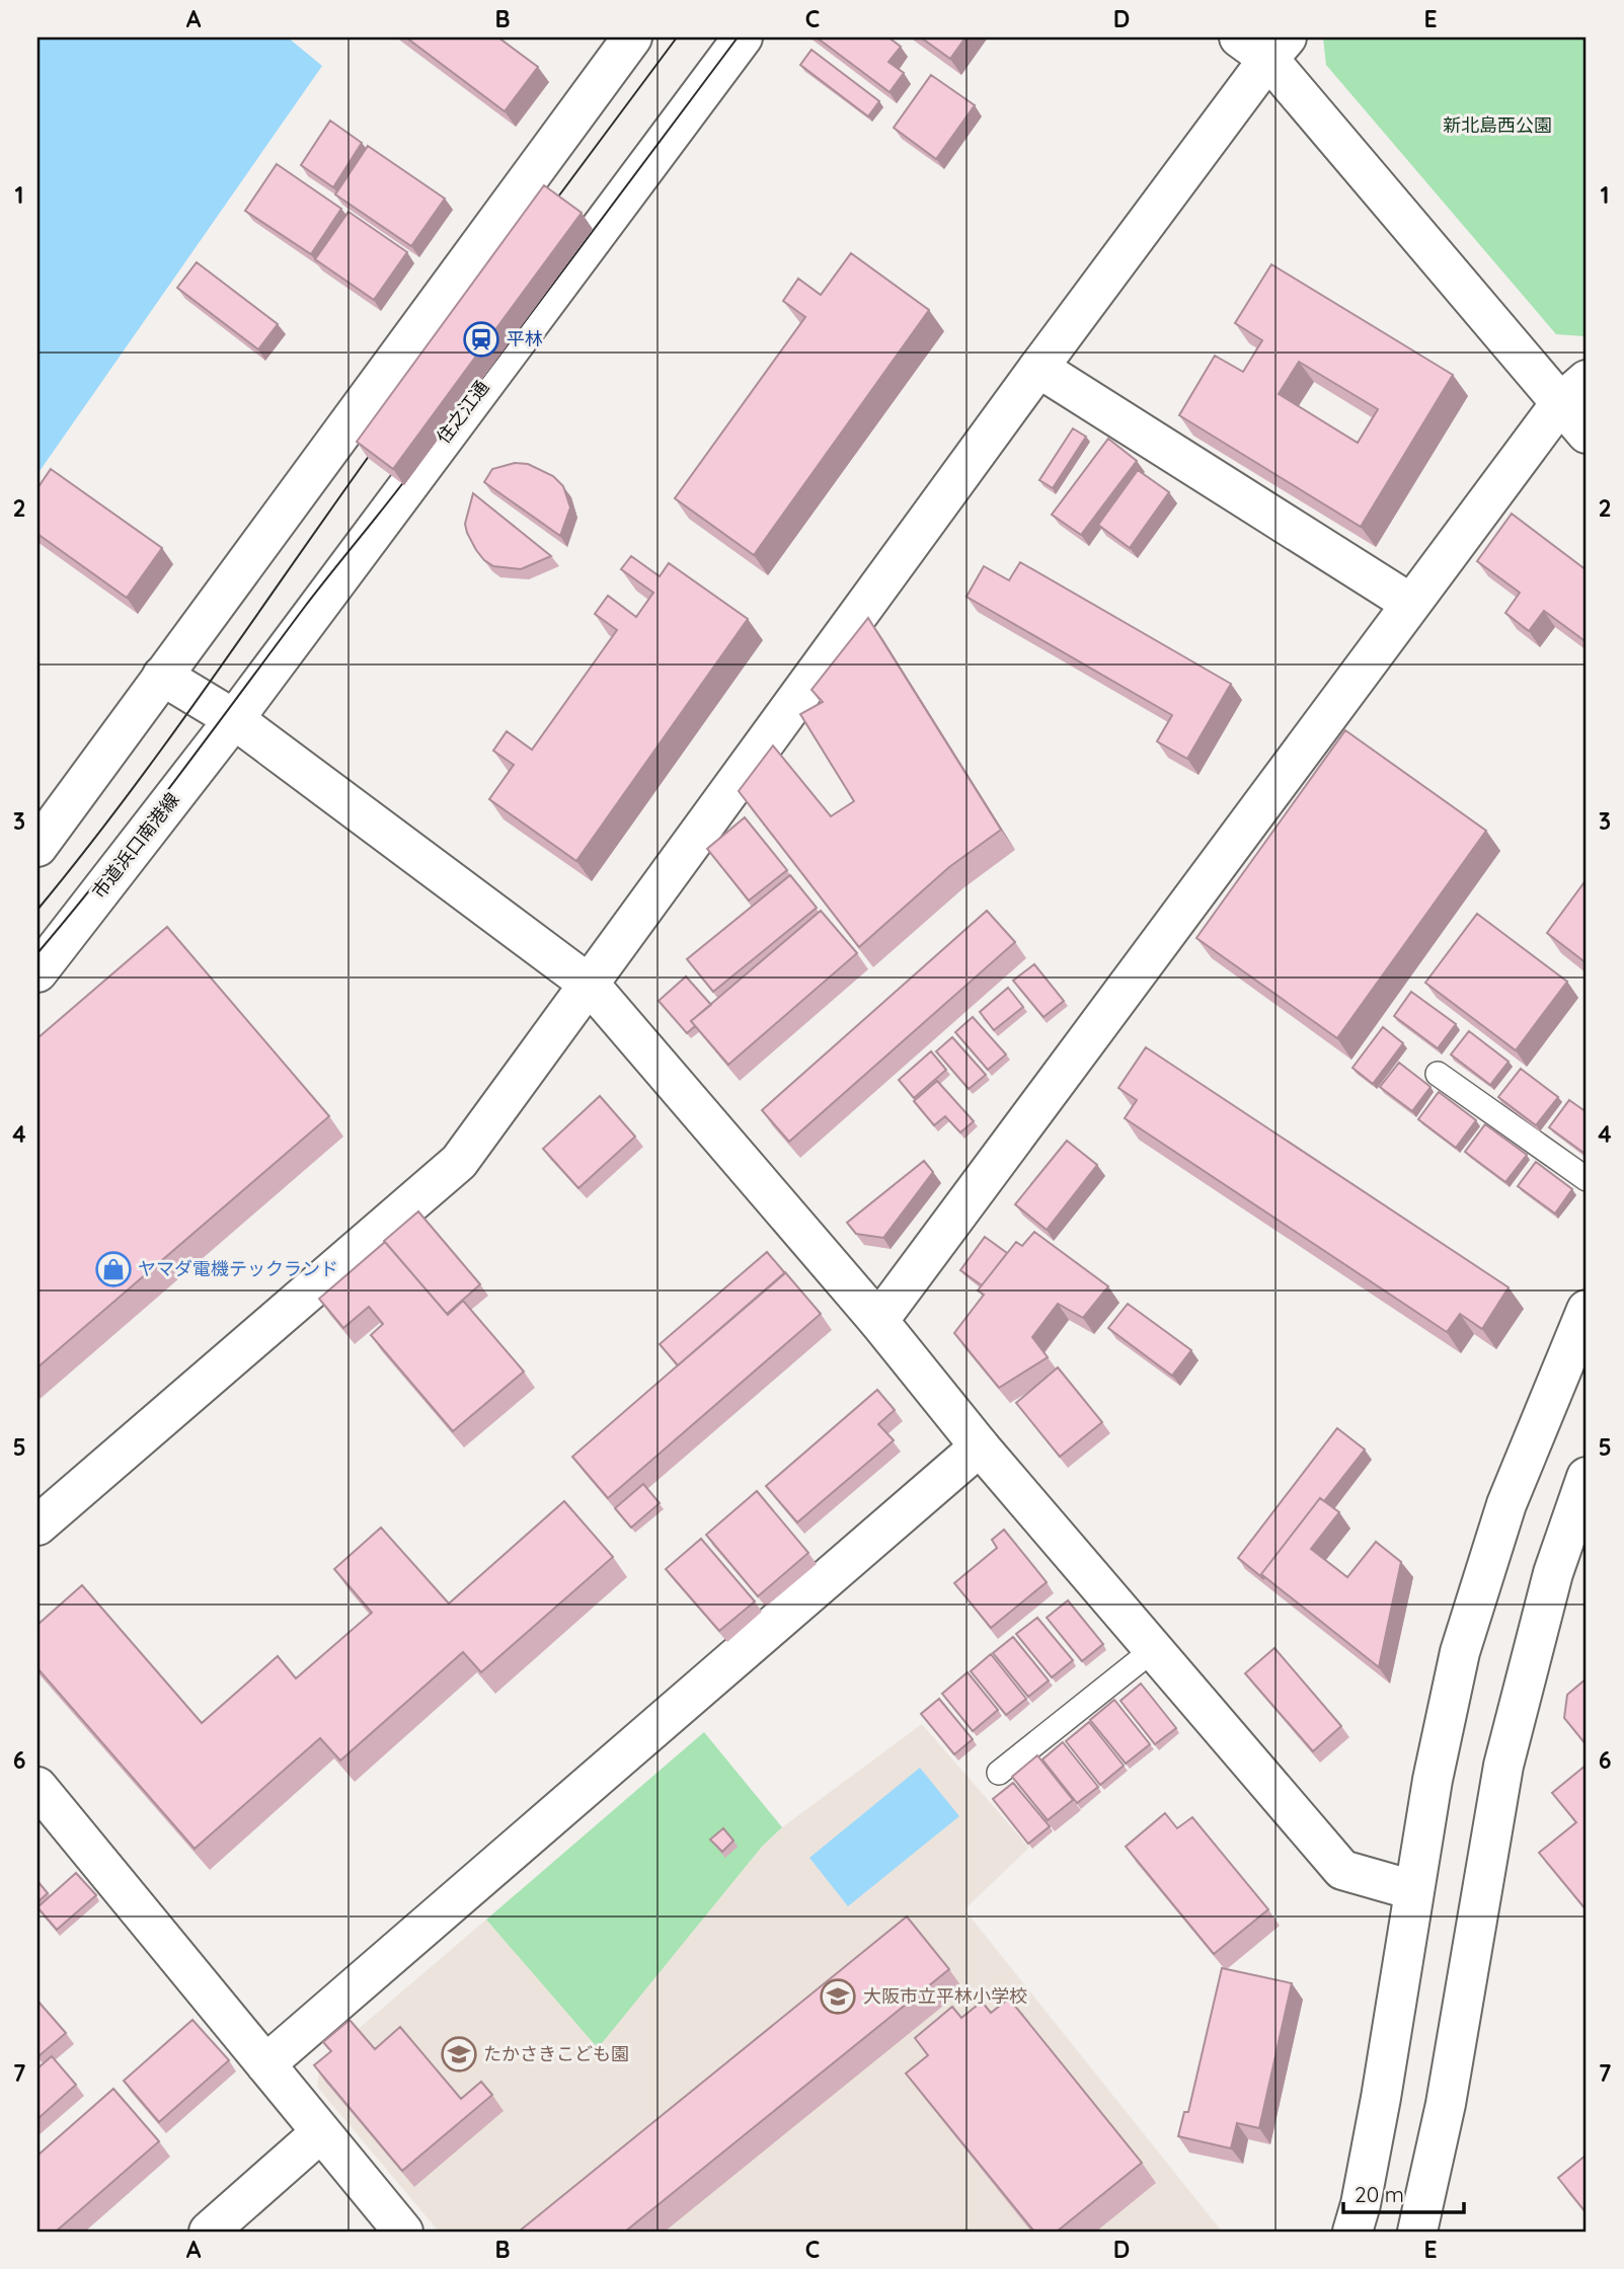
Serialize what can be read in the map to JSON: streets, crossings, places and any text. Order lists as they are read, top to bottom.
{
  "streets": {
    "street": ["住之江通", "市道浜口南港線"]
  },
  "crossings": [
    ["住之江通", "市道浜口南港線"]
  ],
  "parks": ["新北島西公園"],
  "places": {
    "station": ["平林"],
    "shop": ["ヤマダ電機テックランド"],
    "school or university": ["大阪市立平林小学校", "たかさきこども園"]
  },
  "scale_bar": "20 m",
  "grid": {
    "columns": [
      "A",
      "B",
      "C",
      "D",
      "E"
    ],
    "rows": [
      "1",
      "2",
      "3",
      "4",
      "5",
      "6",
      "7"
    ]
  }
}
